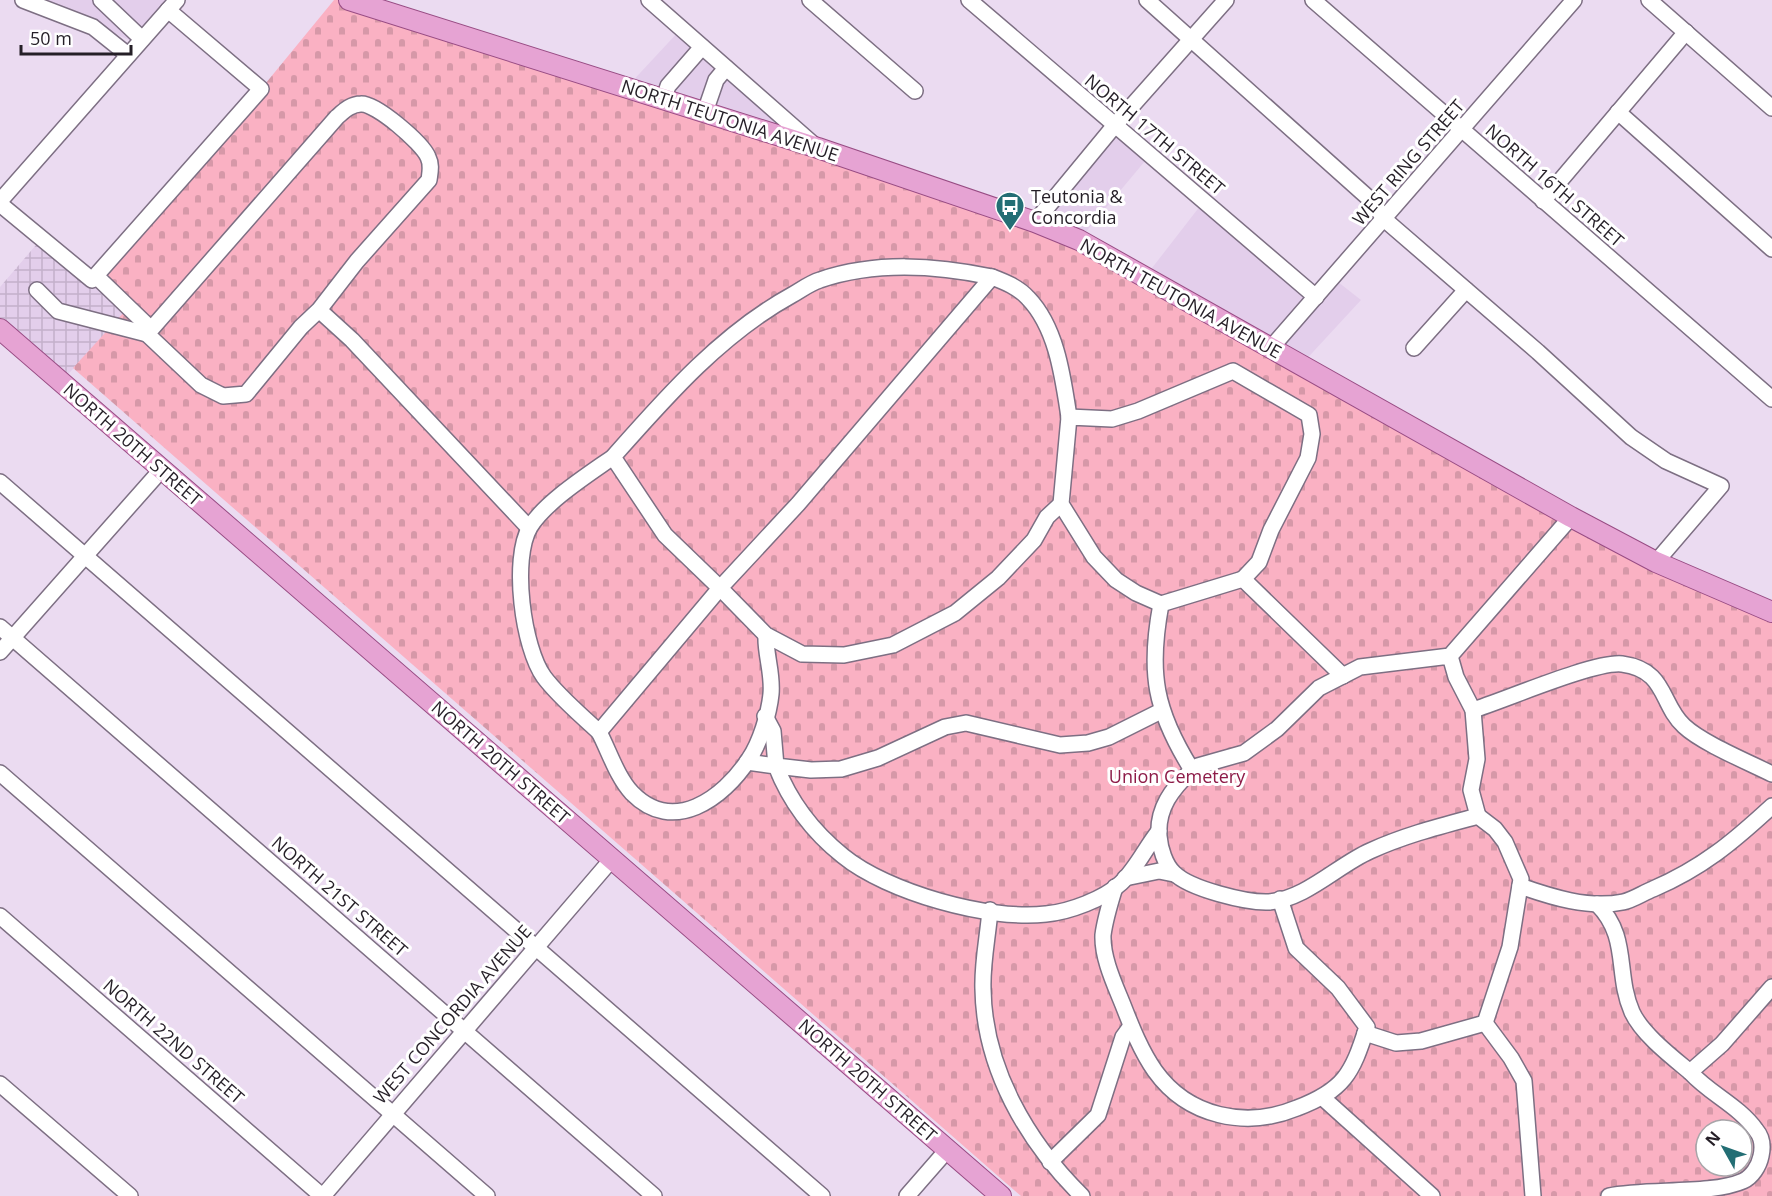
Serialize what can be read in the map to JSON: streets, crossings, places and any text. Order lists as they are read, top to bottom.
{
  "streets": {
    "main road": ["NORTH TEUTONIA AVENUE", "NORTH 20TH STREET"],
    "street": [
      "NORTH 17TH STREET",
      "WEST RING STREET",
      "NORTH 16TH STREET",
      "NORTH 21ST STREET",
      "WEST CONCORDIA AVENUE",
      "NORTH 22ND STREET"
    ]
  },
  "crossings": [
    ["NORTH TEUTONIA AVENUE", "WEST RING STREET"],
    ["NORTH 17TH STREET", "WEST RING STREET"],
    ["WEST RING STREET", "NORTH 16TH STREET"],
    ["NORTH 20TH STREET", "WEST CONCORDIA AVENUE"],
    ["NORTH 21ST STREET", "WEST CONCORDIA AVENUE"],
    ["WEST CONCORDIA AVENUE", "NORTH 22ND STREET"]
  ],
  "parks": ["Union Cemetery"],
  "places": {
    "bus stop": ["Teutonia & Concordia"]
  },
  "scale_bar": "50 m",
  "north": "top left"
}
